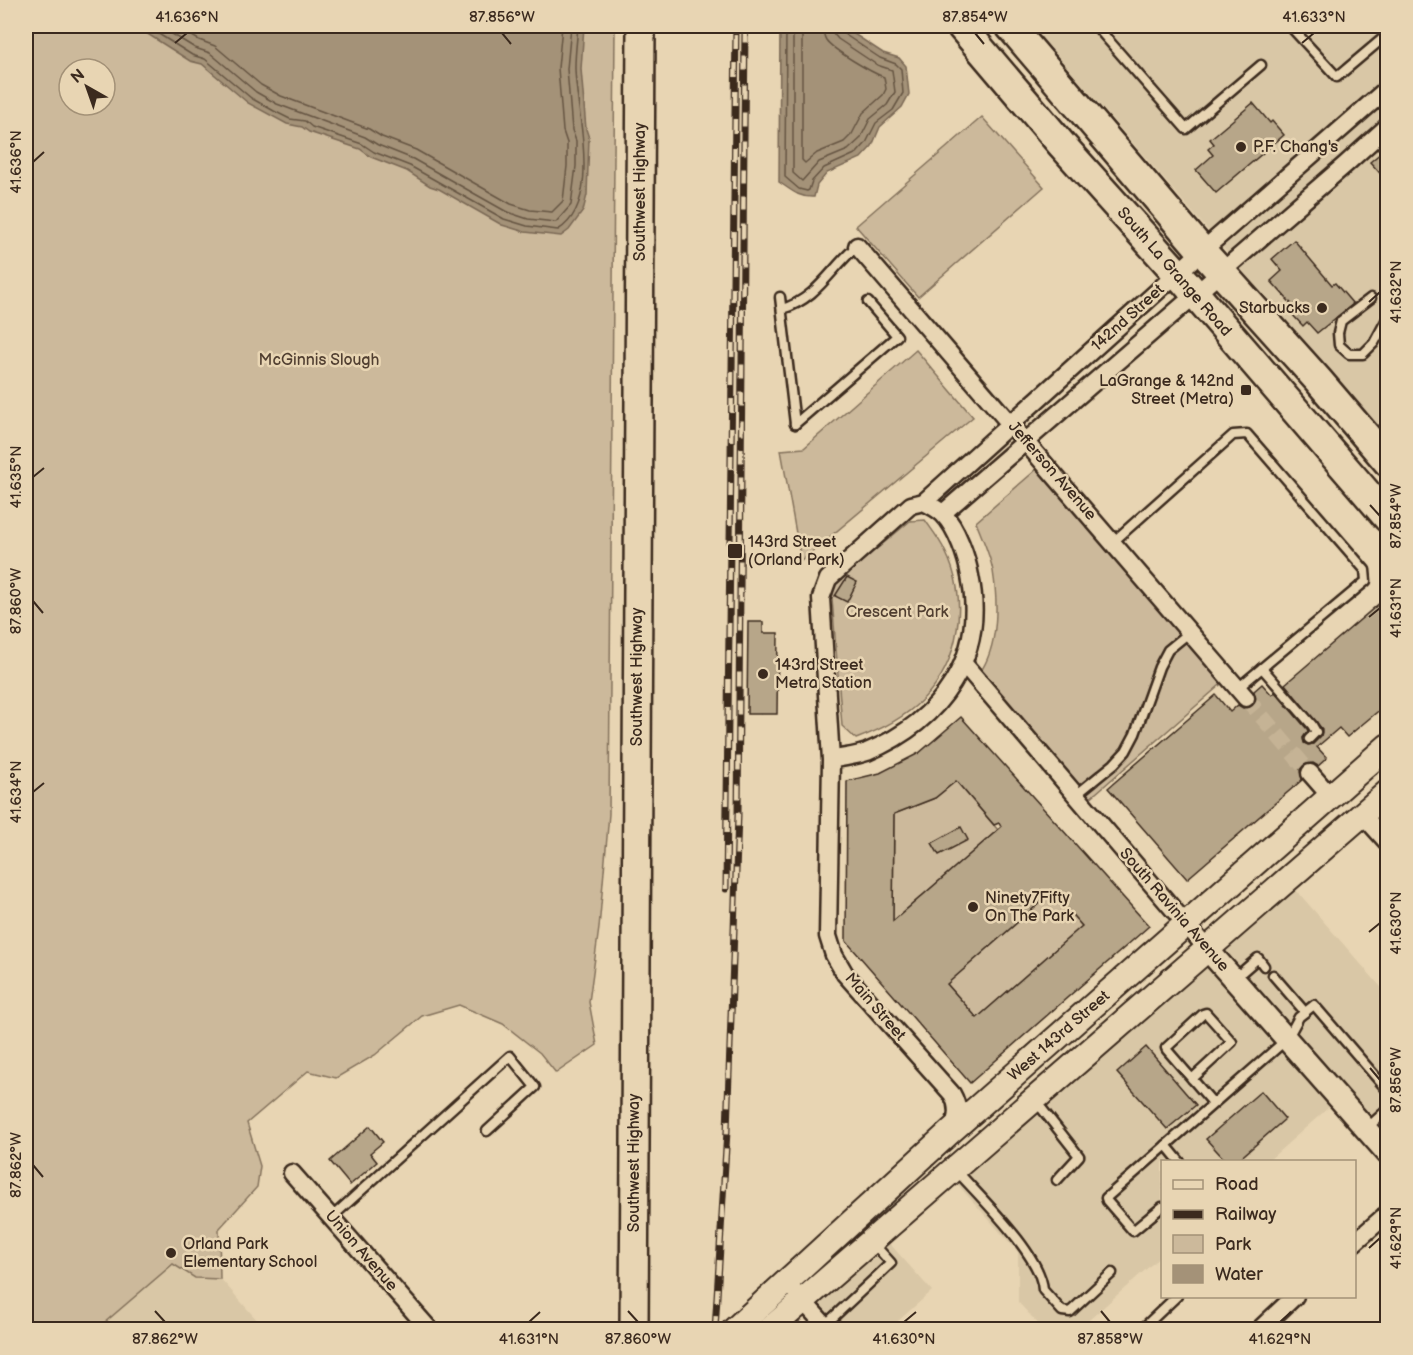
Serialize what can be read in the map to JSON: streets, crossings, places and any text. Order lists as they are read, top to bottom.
{
  "streets": {
    "highway": ["South La Grange Road"],
    "main road": ["Southwest Highway", "West 143rd Street"],
    "street": [
      "142nd Street",
      "Jefferson Avenue",
      "South Ravinia Avenue",
      "Main Street",
      "Union Avenue"
    ]
  },
  "crossings": [
    ["South La Grange Road", "142nd Street"],
    ["142nd Street", "Jefferson Avenue"],
    ["142nd Street", "Main Street"],
    ["South Ravinia Avenue", "West 143rd Street"],
    ["Main Street", "West 143rd Street"]
  ],
  "parks": ["McGinnis Slough", "Crescent Park"],
  "places": {
    "other": [
      "P.F. Chang's",
      "Starbucks",
      "143rd Street Metra Station",
      "Ninety7Fifty On The Park",
      "Orland Park Elementary School"
    ],
    "transit": ["LaGrange & 142nd Street (Metra)", "143rd Street (Orland Park)"]
  },
  "legend": [
    "Road",
    "Railway",
    "Park",
    "Water"
  ],
  "north": "top left",
  "coordinates": [
    "41.636°N",
    "87.856°W",
    "87.854°W",
    "41.633°N",
    "41.632°N",
    "41.635°N",
    "87.860°W",
    "41.631°N",
    "41.634°N",
    "41.630°N",
    "87.862°W",
    "41.629°N",
    "87.858°W"
  ]
}
